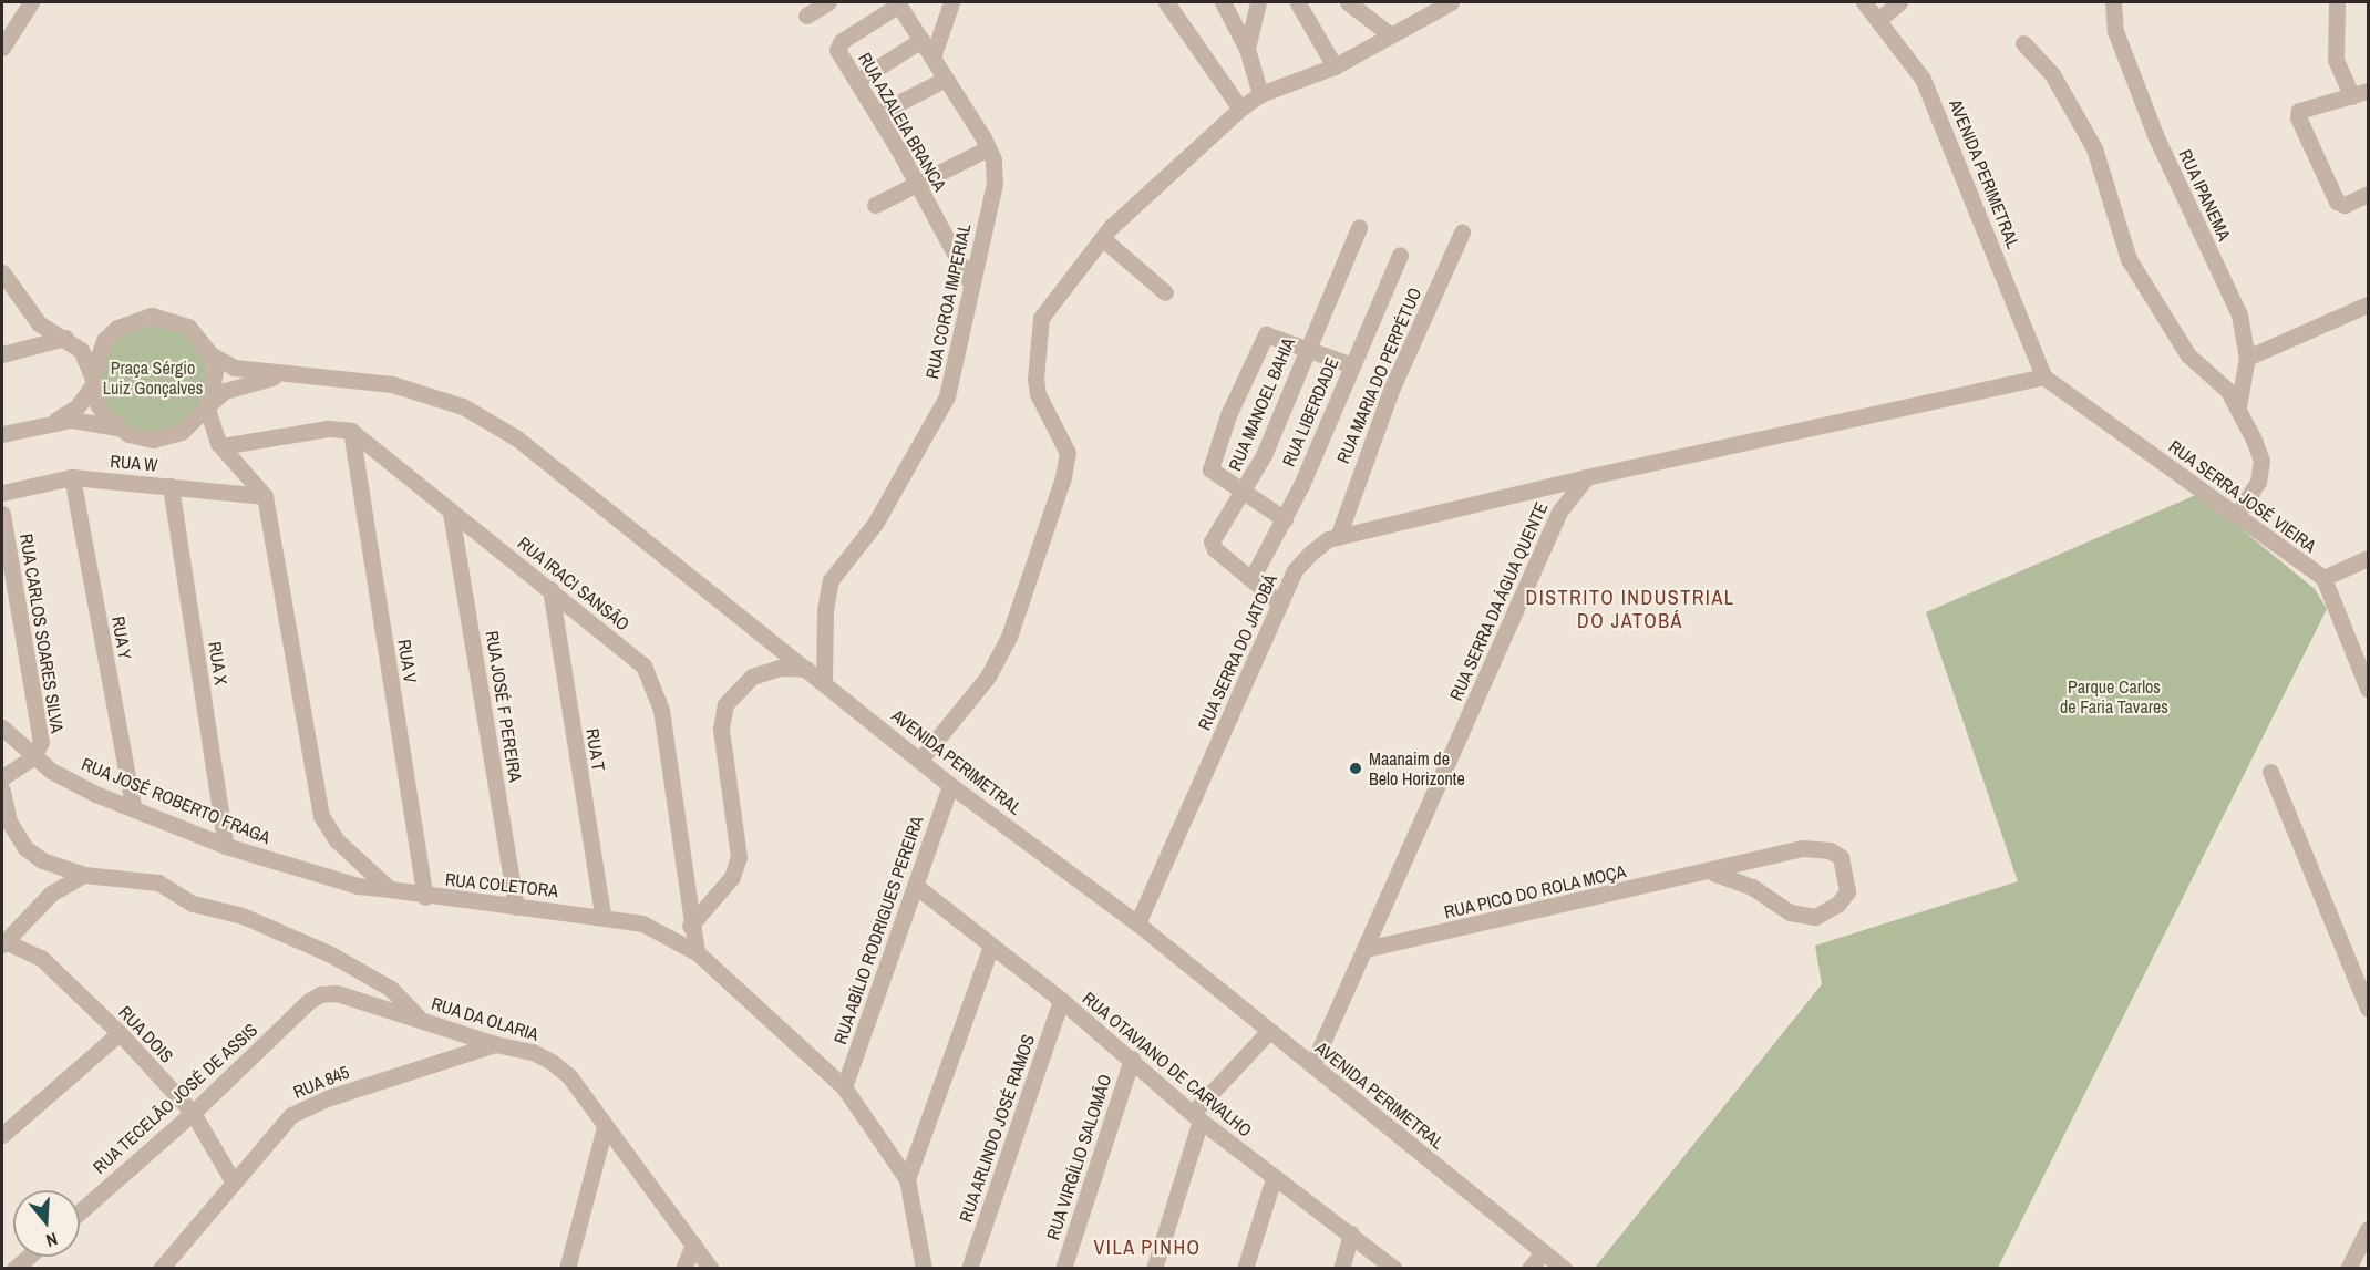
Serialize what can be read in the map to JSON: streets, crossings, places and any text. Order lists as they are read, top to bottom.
{
  "streets": {
    "street": [
      "RUA AZALEIA BRANCA",
      "AVENIDA PERIMETRAL",
      "RUA IPANEMA",
      "RUA COROA IMPERIAL",
      "RUA MARIA DO PERPÉTUO",
      "RUA MANOEL BAHIA",
      "RUA LIBERDADE",
      "RUA W",
      "RUA SERRA JOSÉ VIEIRA",
      "RUA IRACI SANSÃO",
      "RUA SERRA DA ÁGUA QUENTE",
      "RUA CARLOS SOARES SILVA",
      "RUA Y",
      "RUA SERRA DO JATOBÁ",
      "RUA V",
      "RUA X",
      "RUA JOSÉ F PEREIRA",
      "RUA T",
      "RUA JOSÉ ROBERTO FRAGA",
      "RUA COLETORA",
      "RUA PICO DO ROLA MOÇA",
      "RUA ABÍLIO RODRIGUES PEREIRA",
      "RUA DA OLARIA",
      "RUA DOIS",
      "RUA OTAVIANO DE CARVALHO",
      "RUA 845",
      "RUA TECELÃO JOSÉ DE ASSIS",
      "RUA ARLINDO JOSÉ RAMOS",
      "RUA VIRGÍLIO SALOMÃO"
    ]
  },
  "crossings": [
    ["RUA AZALEIA BRANCA", "RUA COROA IMPERIAL"],
    ["AVENIDA PERIMETRAL", "RUA COROA IMPERIAL"],
    ["AVENIDA PERIMETRAL", "RUA SERRA JOSÉ VIEIRA"],
    ["AVENIDA PERIMETRAL", "RUA SERRA DA ÁGUA QUENTE"],
    ["AVENIDA PERIMETRAL", "RUA SERRA DO JATOBÁ"],
    ["AVENIDA PERIMETRAL", "RUA ABÍLIO RODRIGUES PEREIRA"],
    ["RUA MARIA DO PERPÉTUO", "RUA SERRA DO JATOBÁ"],
    ["RUA MANOEL BAHIA", "RUA LIBERDADE"],
    ["RUA MANOEL BAHIA", "RUA SERRA DO JATOBÁ"],
    ["RUA W", "RUA Y"],
    ["RUA W", "RUA X"],
    ["RUA W", "RUA COLETORA"],
    ["RUA IRACI SANSÃO", "RUA V"],
    ["RUA IRACI SANSÃO", "RUA JOSÉ F PEREIRA"],
    ["RUA IRACI SANSÃO", "RUA T"],
    ["RUA IRACI SANSÃO", "RUA COLETORA"],
    ["RUA SERRA DA ÁGUA QUENTE", "RUA SERRA DO JATOBÁ"],
    ["RUA SERRA DA ÁGUA QUENTE", "RUA PICO DO ROLA MOÇA"],
    ["RUA CARLOS SOARES SILVA", "RUA JOSÉ ROBERTO FRAGA"],
    ["RUA Y", "RUA JOSÉ ROBERTO FRAGA"],
    ["RUA V", "RUA COLETORA"],
    ["RUA X", "RUA JOSÉ ROBERTO FRAGA"],
    ["RUA JOSÉ F PEREIRA", "RUA COLETORA"],
    ["RUA T", "RUA COLETORA"],
    ["RUA JOSÉ ROBERTO FRAGA", "RUA COLETORA"],
    ["RUA COLETORA", "RUA ABÍLIO RODRIGUES PEREIRA"],
    ["RUA ABÍLIO RODRIGUES PEREIRA", "RUA OTAVIANO DE CARVALHO"],
    ["RUA DA OLARIA", "RUA 845"],
    ["RUA DA OLARIA", "RUA TECELÃO JOSÉ DE ASSIS"],
    ["RUA DOIS", "RUA 845"],
    ["RUA DOIS", "RUA TECELÃO JOSÉ DE ASSIS"],
    ["RUA OTAVIANO DE CARVALHO", "RUA ARLINDO JOSÉ RAMOS"],
    ["RUA OTAVIANO DE CARVALHO", "RUA VIRGÍLIO SALOMÃO"]
  ],
  "districts": ["DISTRITO INDUSTRIAL DO JATOBÁ", "VILA PINHO"],
  "parks": ["Praça Sérgio Luiz Gonçalves", "Parque Carlos de Faria Tavares"],
  "places": ["Maanaim de Belo Horizonte"],
  "north": "bottom"
}
